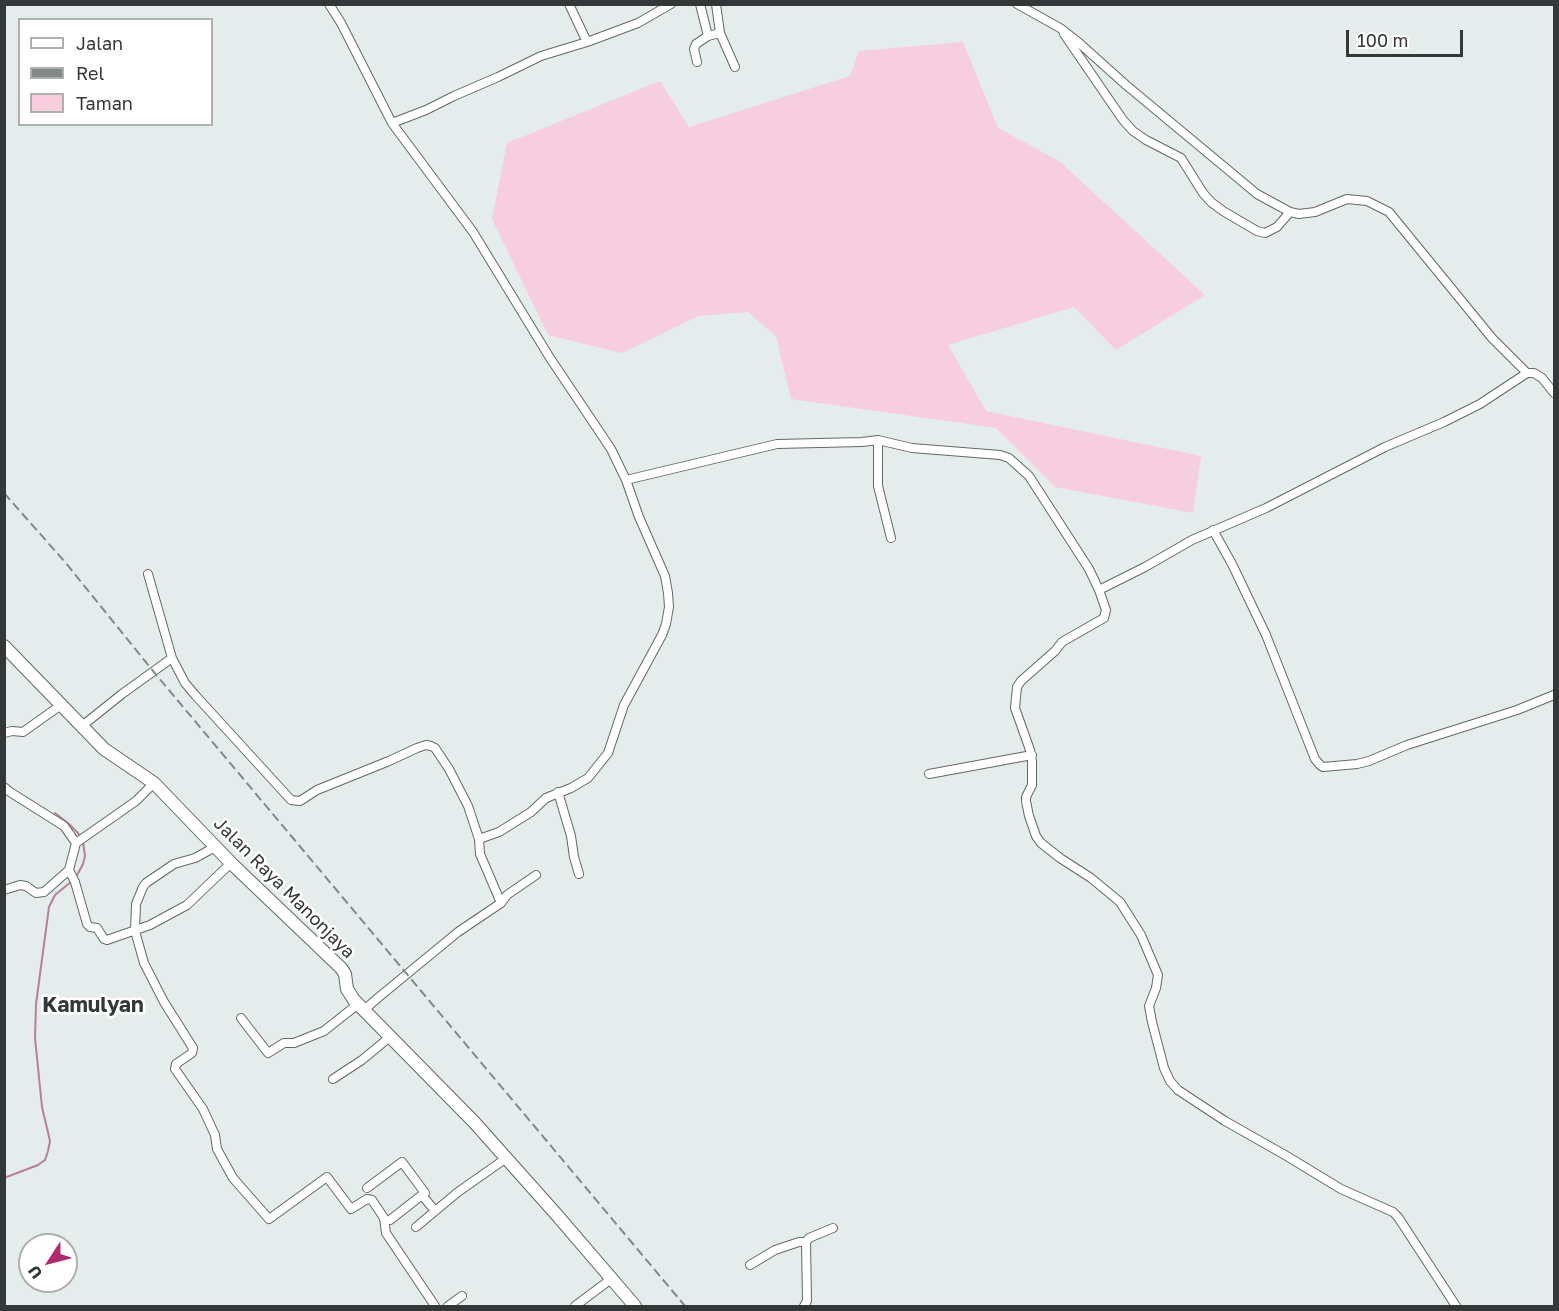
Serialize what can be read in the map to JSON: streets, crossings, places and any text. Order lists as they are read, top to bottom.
{
  "streets": {
    "main road": ["Jalan Raya Manonjaya"]
  },
  "districts": ["Kamulyan"],
  "legend": ["Jalan", "Rel", "Taman"],
  "scale_bar": "100 m",
  "north": "bottom left"
}
